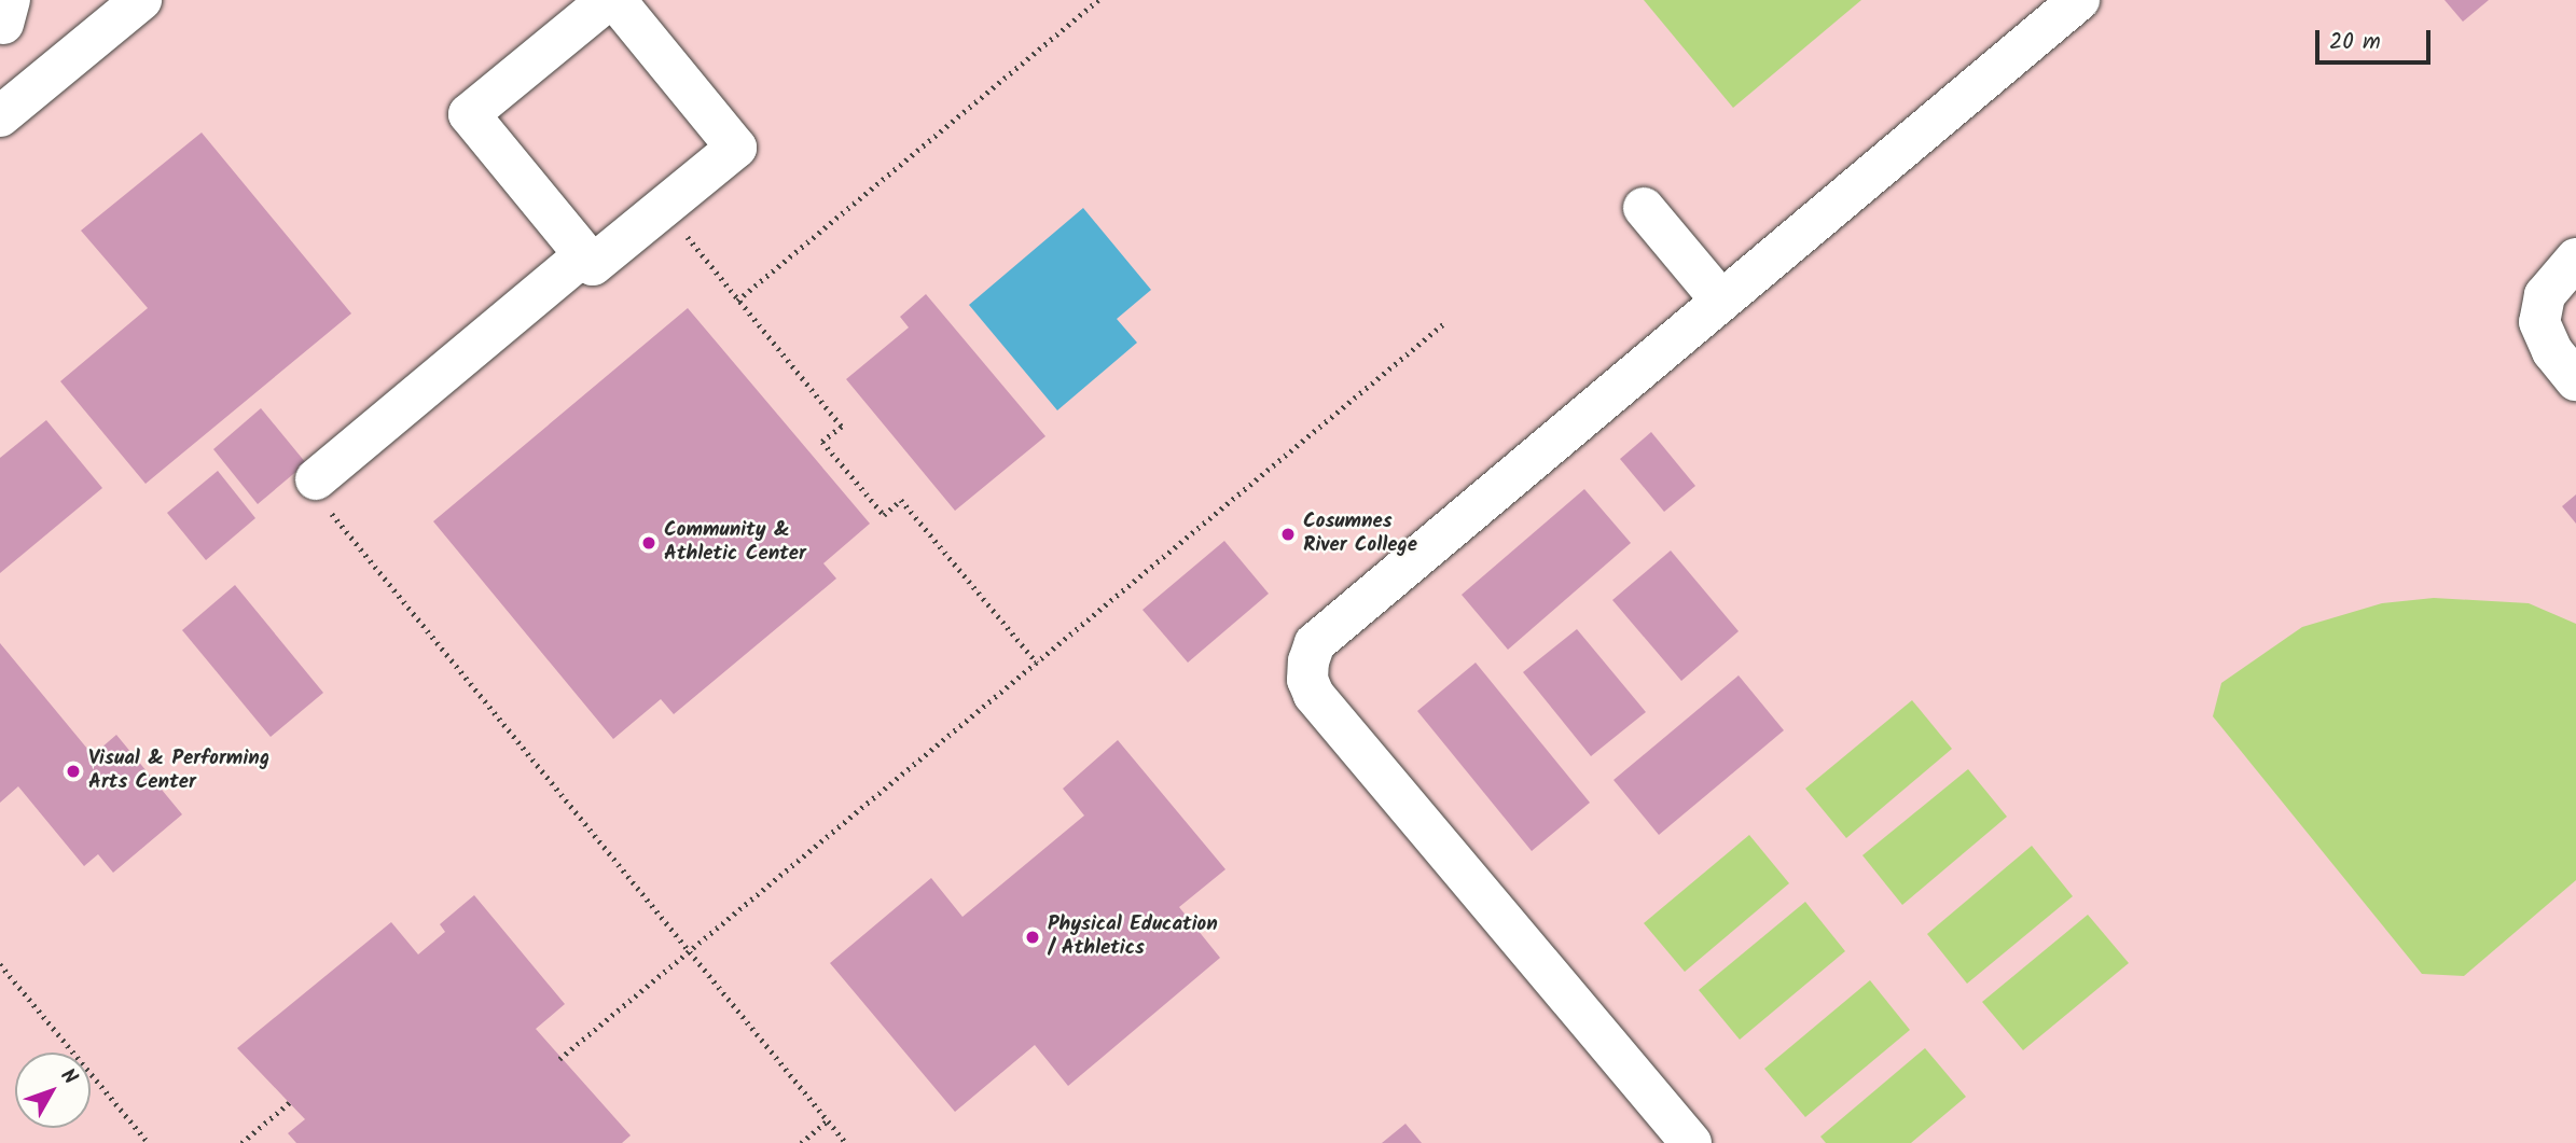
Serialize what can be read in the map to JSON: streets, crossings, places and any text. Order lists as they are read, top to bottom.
{
  "places": [
    "Cosumnes River College",
    "Community & Athletic Center",
    "Visual & Performing Arts Center",
    "Physical Education / Athletics"
  ],
  "scale_bar": "20 m",
  "north": "top right"
}
